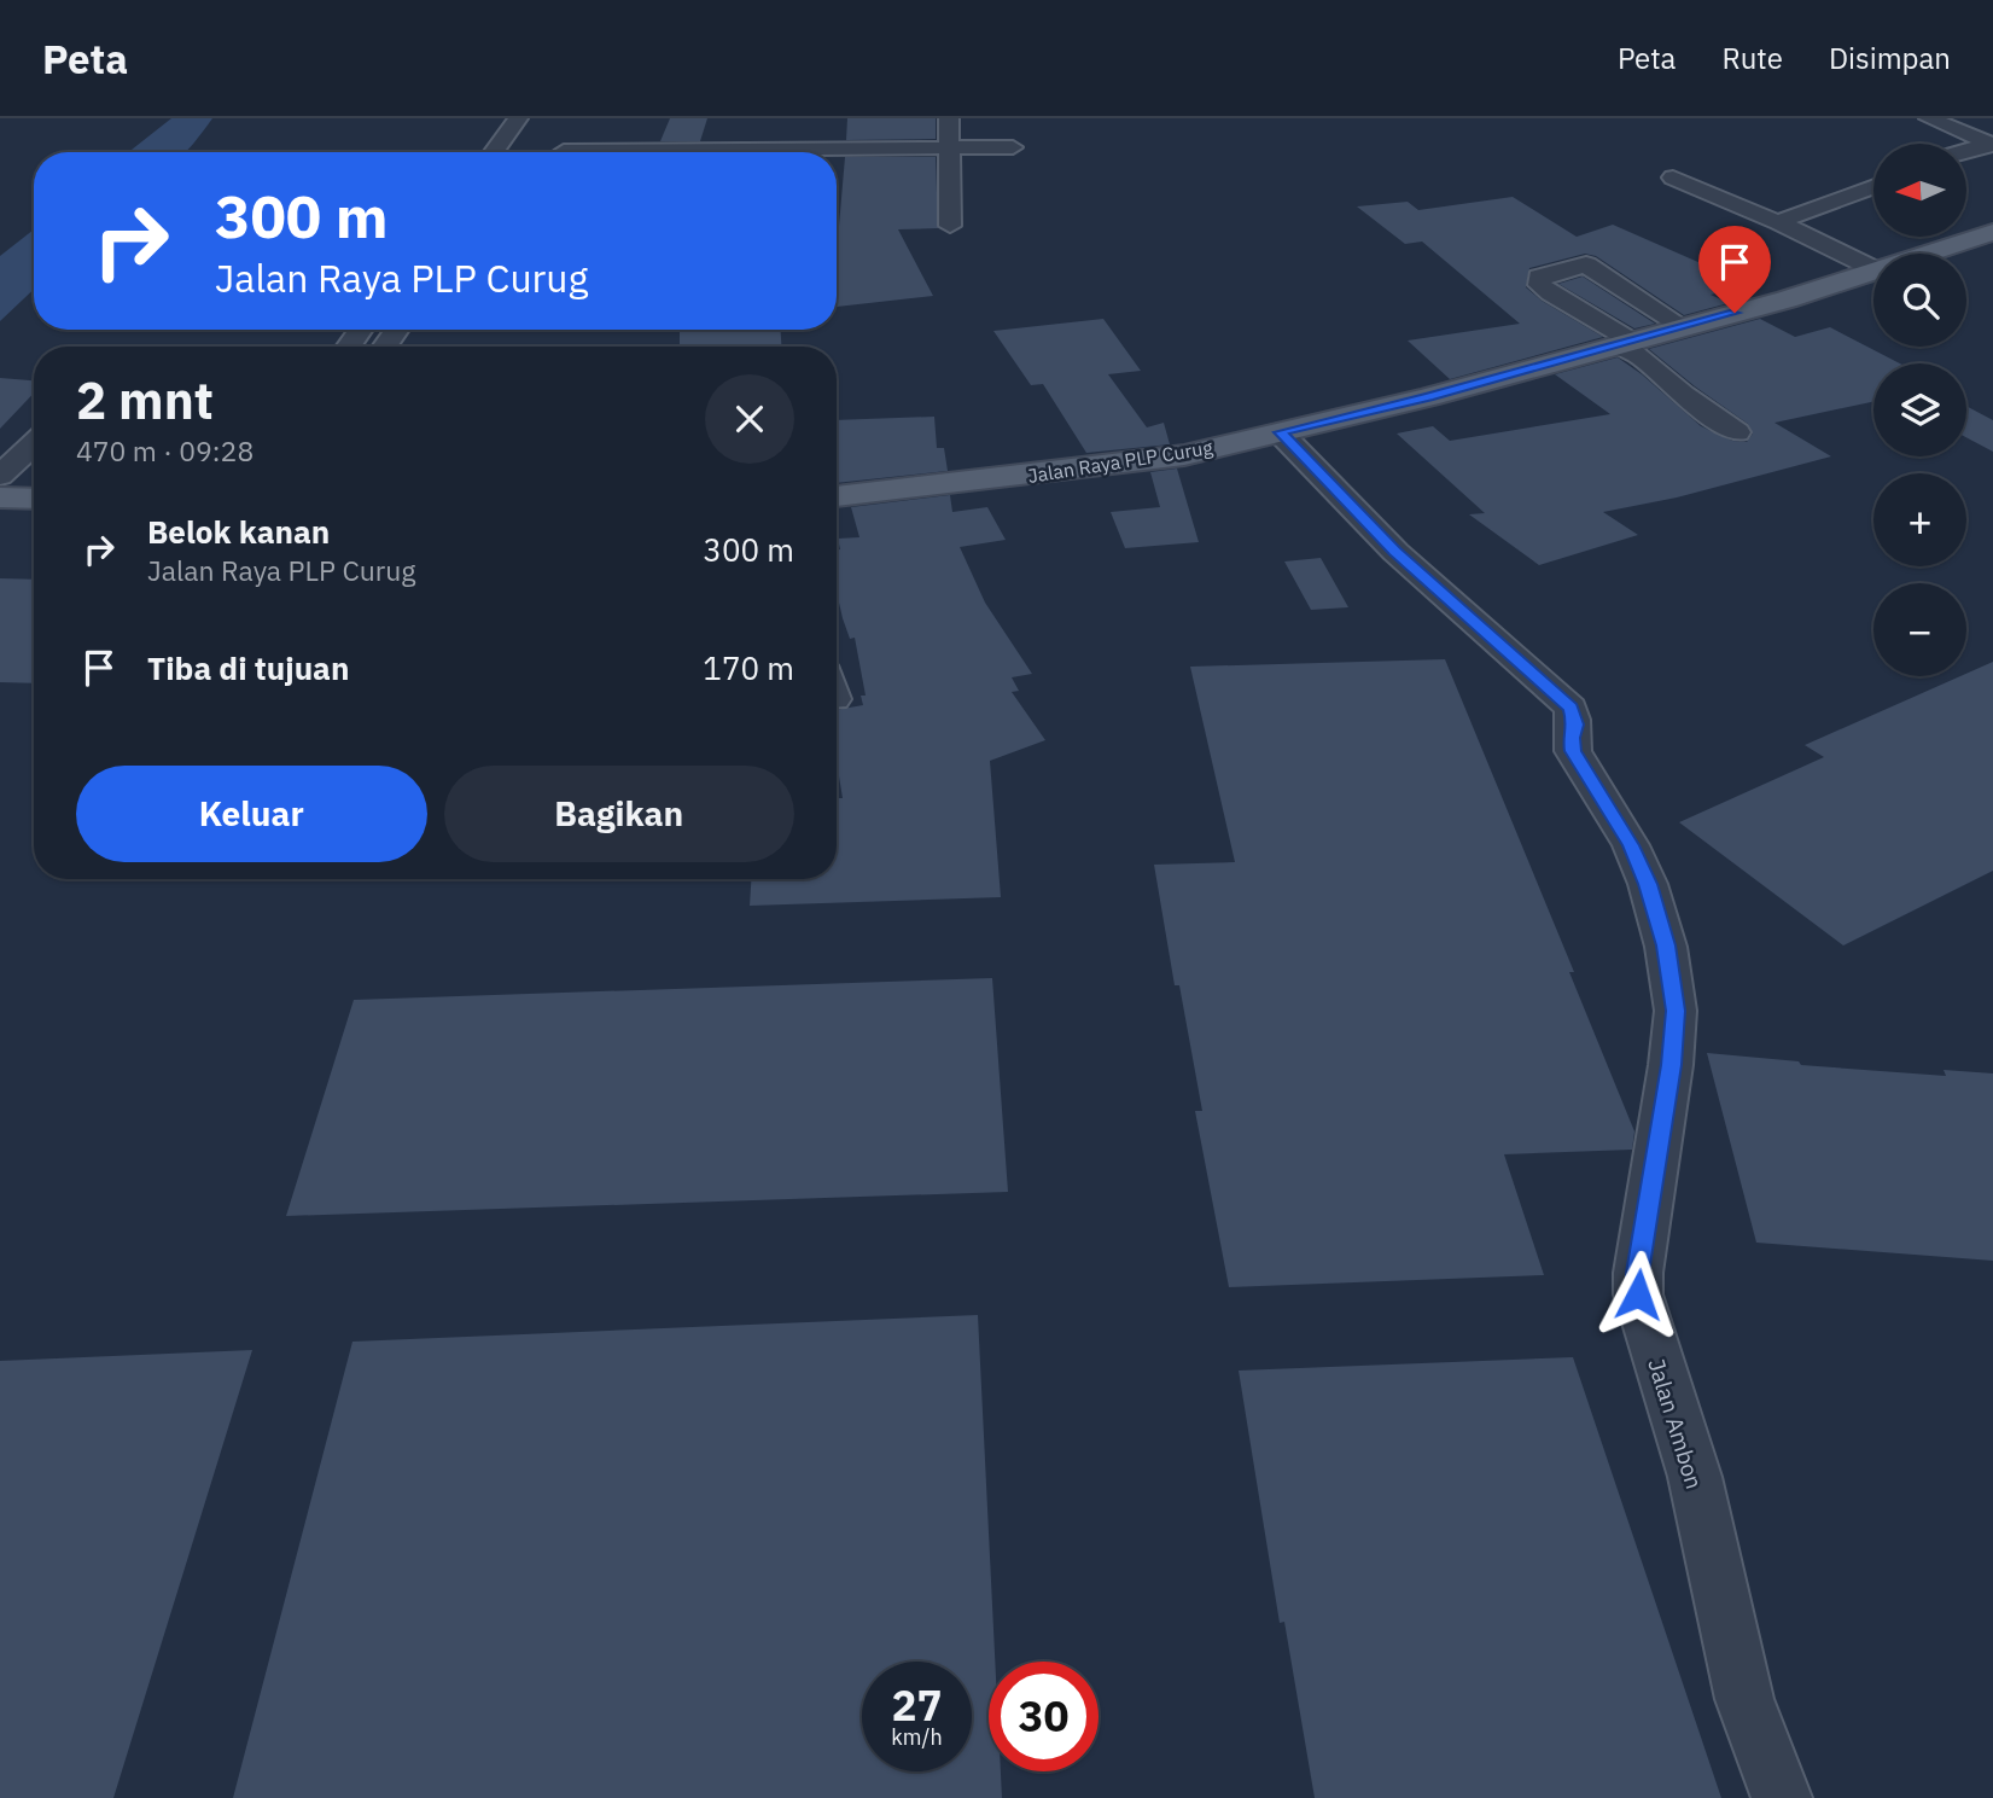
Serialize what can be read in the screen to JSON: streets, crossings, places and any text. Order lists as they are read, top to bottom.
{
  "streets": {
    "main road": ["Jalan Raya PLP Curug"],
    "street": ["Jalan Ambon"]
  },
  "crossings": [
    ["Jalan Raya PLP Curug", "Jalan Ambon"]
  ],
  "north": "left",
  "page": {
    "header": "Peta",
    "nav": ["Peta", "Rute", "Disimpan"],
    "map_buttons": ["+", "−"],
    "turn": ["300 m", "Jalan Raya PLP Curug"],
    "heading": ["2 mnt", "470 m · 09:28"],
    "list": [
      {
        "name": "Belok kanan",
        "note": "Jalan Raya PLP Curug",
        "value": "300 m"
      },
      {
        "name": "Tiba di tujuan",
        "value": "170 m"
      }
    ],
    "buttons": ["Keluar", "Bagikan"],
    "speed": "27 km/h",
    "limit": "30"
  }
}
